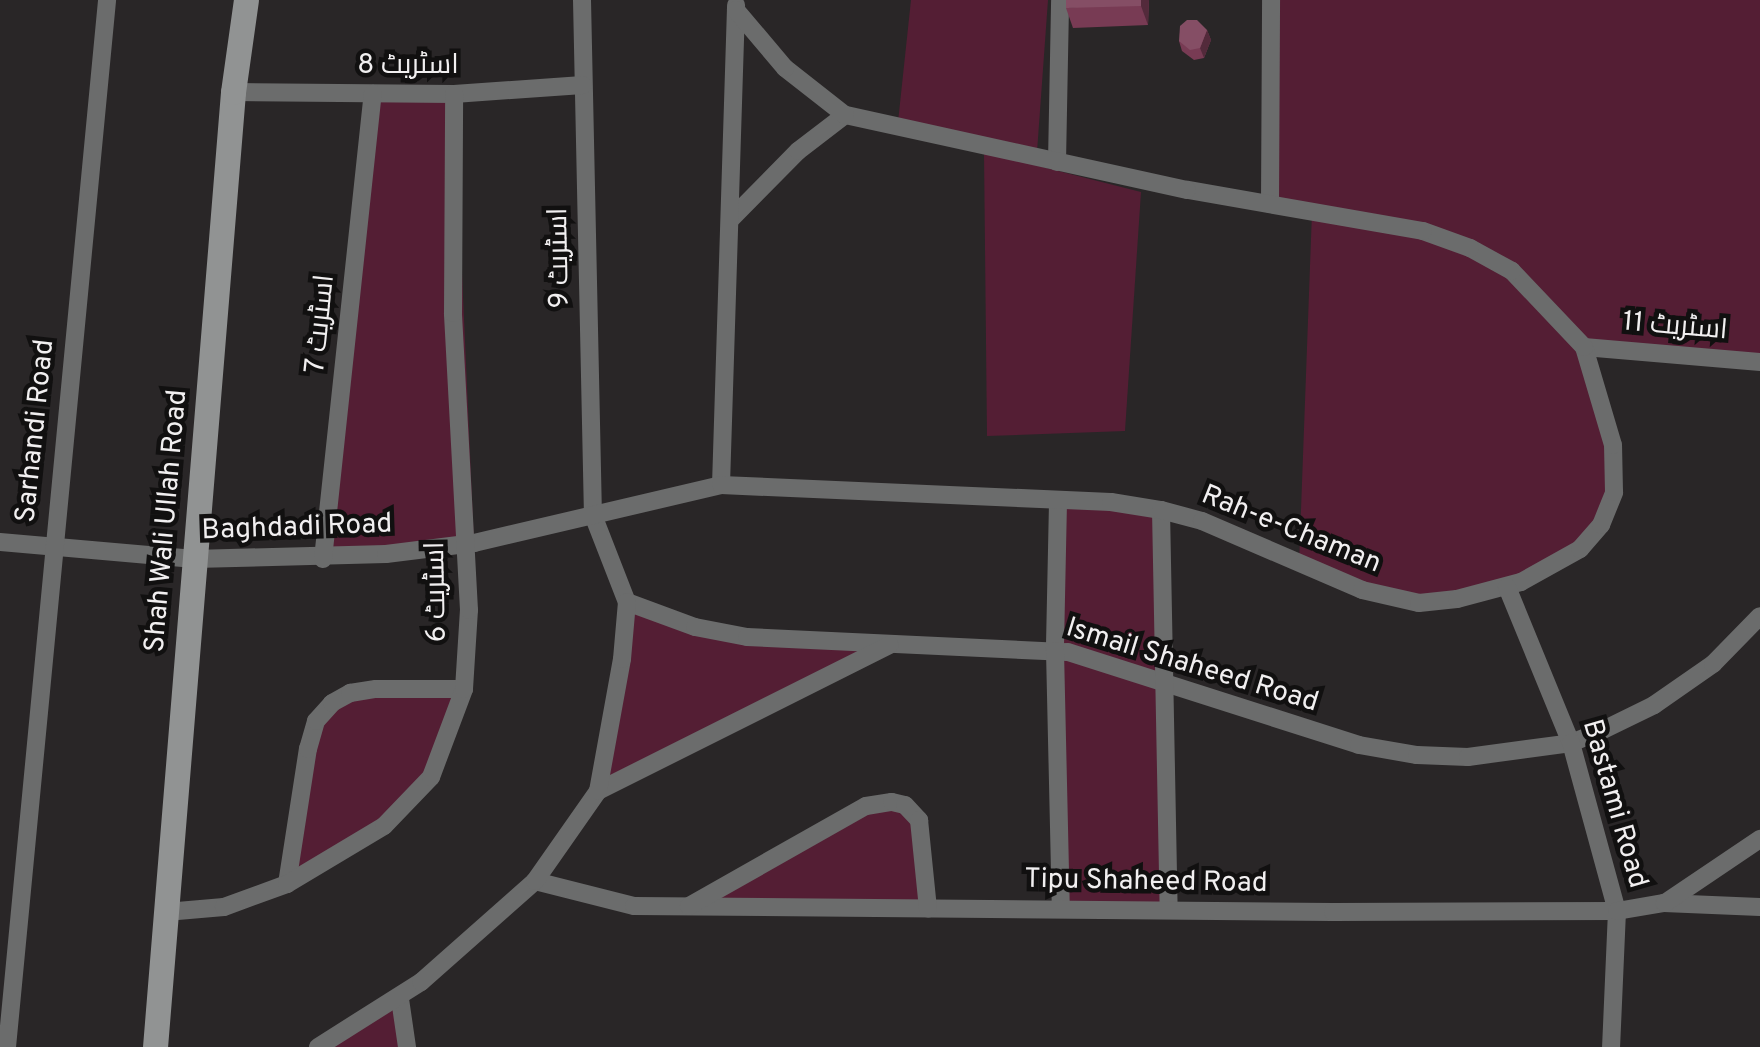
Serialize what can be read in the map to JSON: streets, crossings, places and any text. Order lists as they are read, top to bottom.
{
  "streets": {
    "street": [
      "اسٹریٹ 8",
      "اسٹریٹ 9",
      "اسٹریٹ 7",
      "اسٹریٹ 11",
      "Sarhandi Road",
      "Shah Wali Ullah Road",
      "Baghdadi Road",
      "Rah-e-Chaman",
      "اسٹریٹ 6",
      "Ismail Shaheed Road",
      "Bastami Road",
      "Tipu Shaheed Road"
    ]
  },
  "crossings": [
    ["اسٹریٹ 8", "اسٹریٹ 9"],
    ["اسٹریٹ 8", "اسٹریٹ 7"],
    ["اسٹریٹ 8", "Shah Wali Ullah Road"],
    ["اسٹریٹ 8", "اسٹریٹ 6"],
    ["اسٹریٹ 9", "Baghdadi Road"],
    ["اسٹریٹ 9", "Rah-e-Chaman"],
    ["اسٹریٹ 7", "Baghdadi Road"],
    ["اسٹریٹ 11", "Rah-e-Chaman"],
    ["Sarhandi Road", "Baghdadi Road"],
    ["Shah Wali Ullah Road", "Baghdadi Road"],
    ["Shah Wali Ullah Road", "اسٹریٹ 6"],
    ["Baghdadi Road", "Rah-e-Chaman"],
    ["Baghdadi Road", "اسٹریٹ 6"],
    ["Rah-e-Chaman", "Bastami Road"],
    ["Ismail Shaheed Road", "Bastami Road"],
    ["Bastami Road", "Tipu Shaheed Road"]
  ]
}
